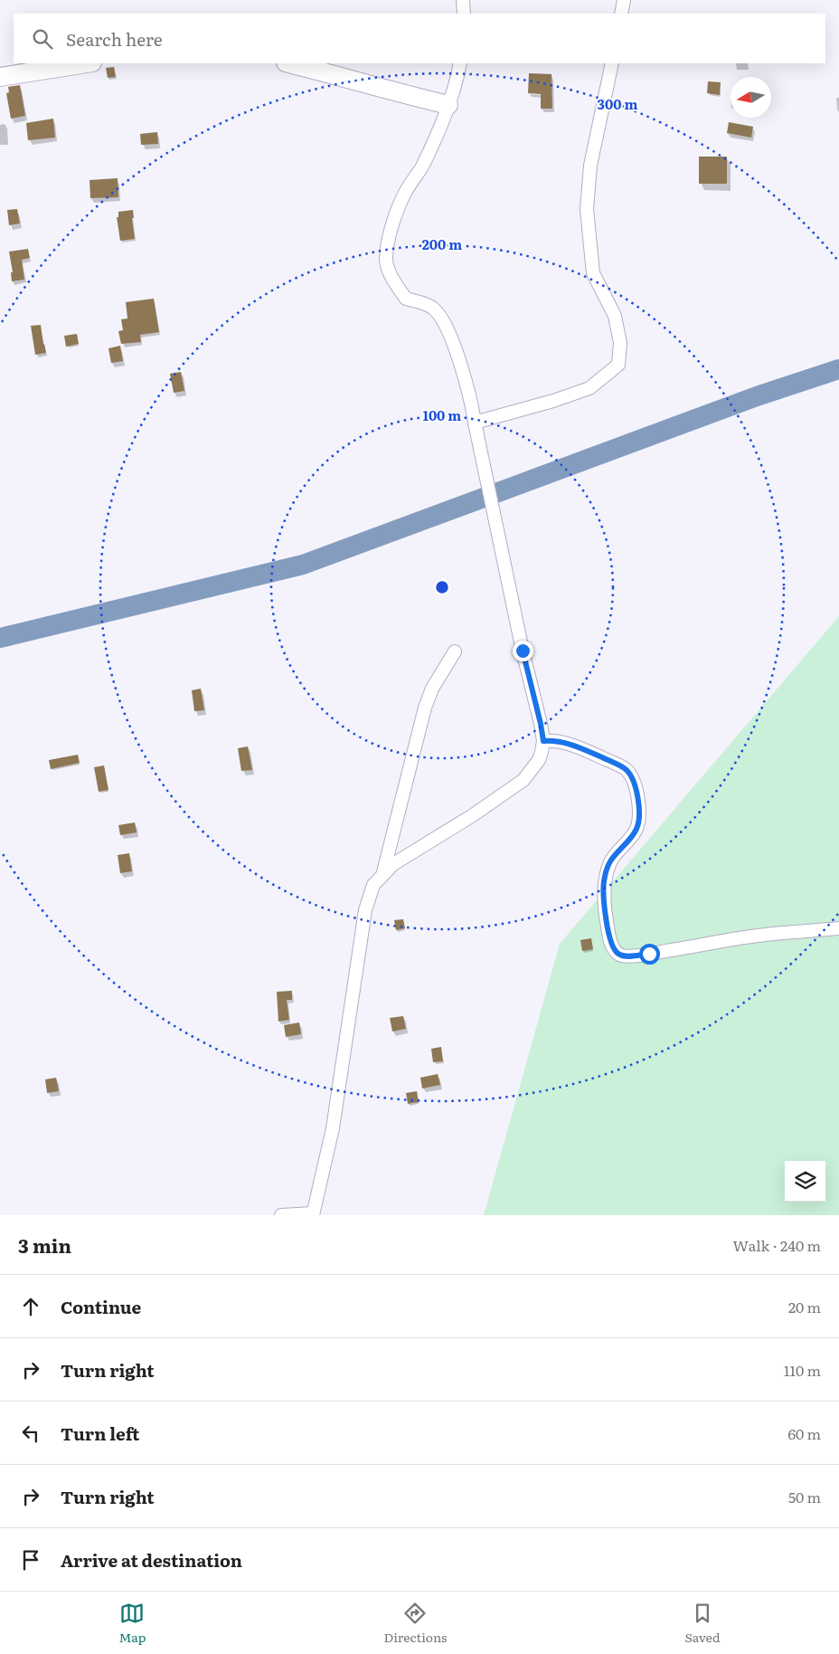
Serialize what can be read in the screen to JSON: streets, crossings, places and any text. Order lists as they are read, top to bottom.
{
  "north": "left",
  "page": {
    "search": "Search here",
    "heading": ["3 min", "Walk · 240 m"],
    "list": [
      ["Continue", "20 m"],
      ["Turn right", "110 m"],
      ["Turn left", "60 m"],
      ["Turn right", "50 m"],
      "Arrive at destination"
    ],
    "nav": ["Map", "Directions", "Saved"]
  },
  "rings": ["300 m", "200 m", "100 m"]
}
